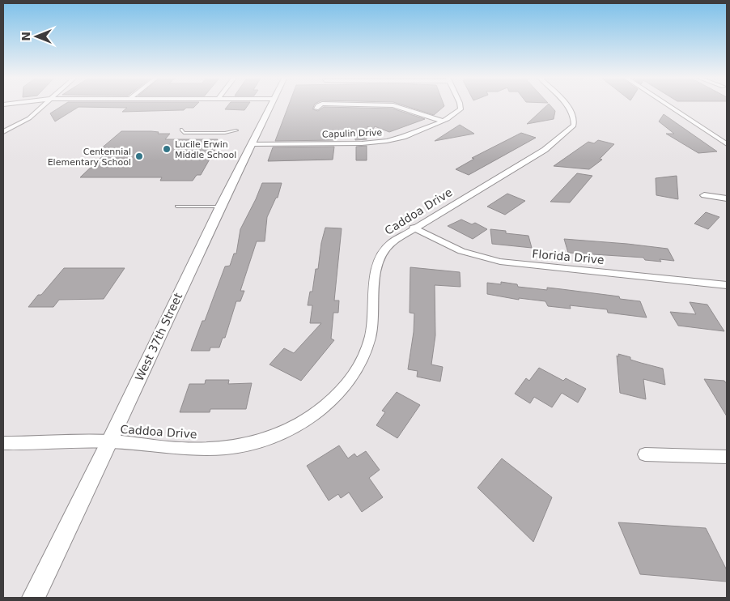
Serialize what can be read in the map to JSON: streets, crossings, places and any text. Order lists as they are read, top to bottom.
{
  "streets": {
    "street": [
      "Capulin Drive",
      "Caddoa Drive",
      "Florida Drive",
      "West 37th Street"
    ]
  },
  "crossings": [
    ["Capulin Drive", "West 37th Street"],
    ["Caddoa Drive", "Florida Drive"],
    ["Caddoa Drive", "West 37th Street"]
  ],
  "places": ["Lucile Erwin Middle School", "Centennial Elementary School"],
  "north": "left"
}
